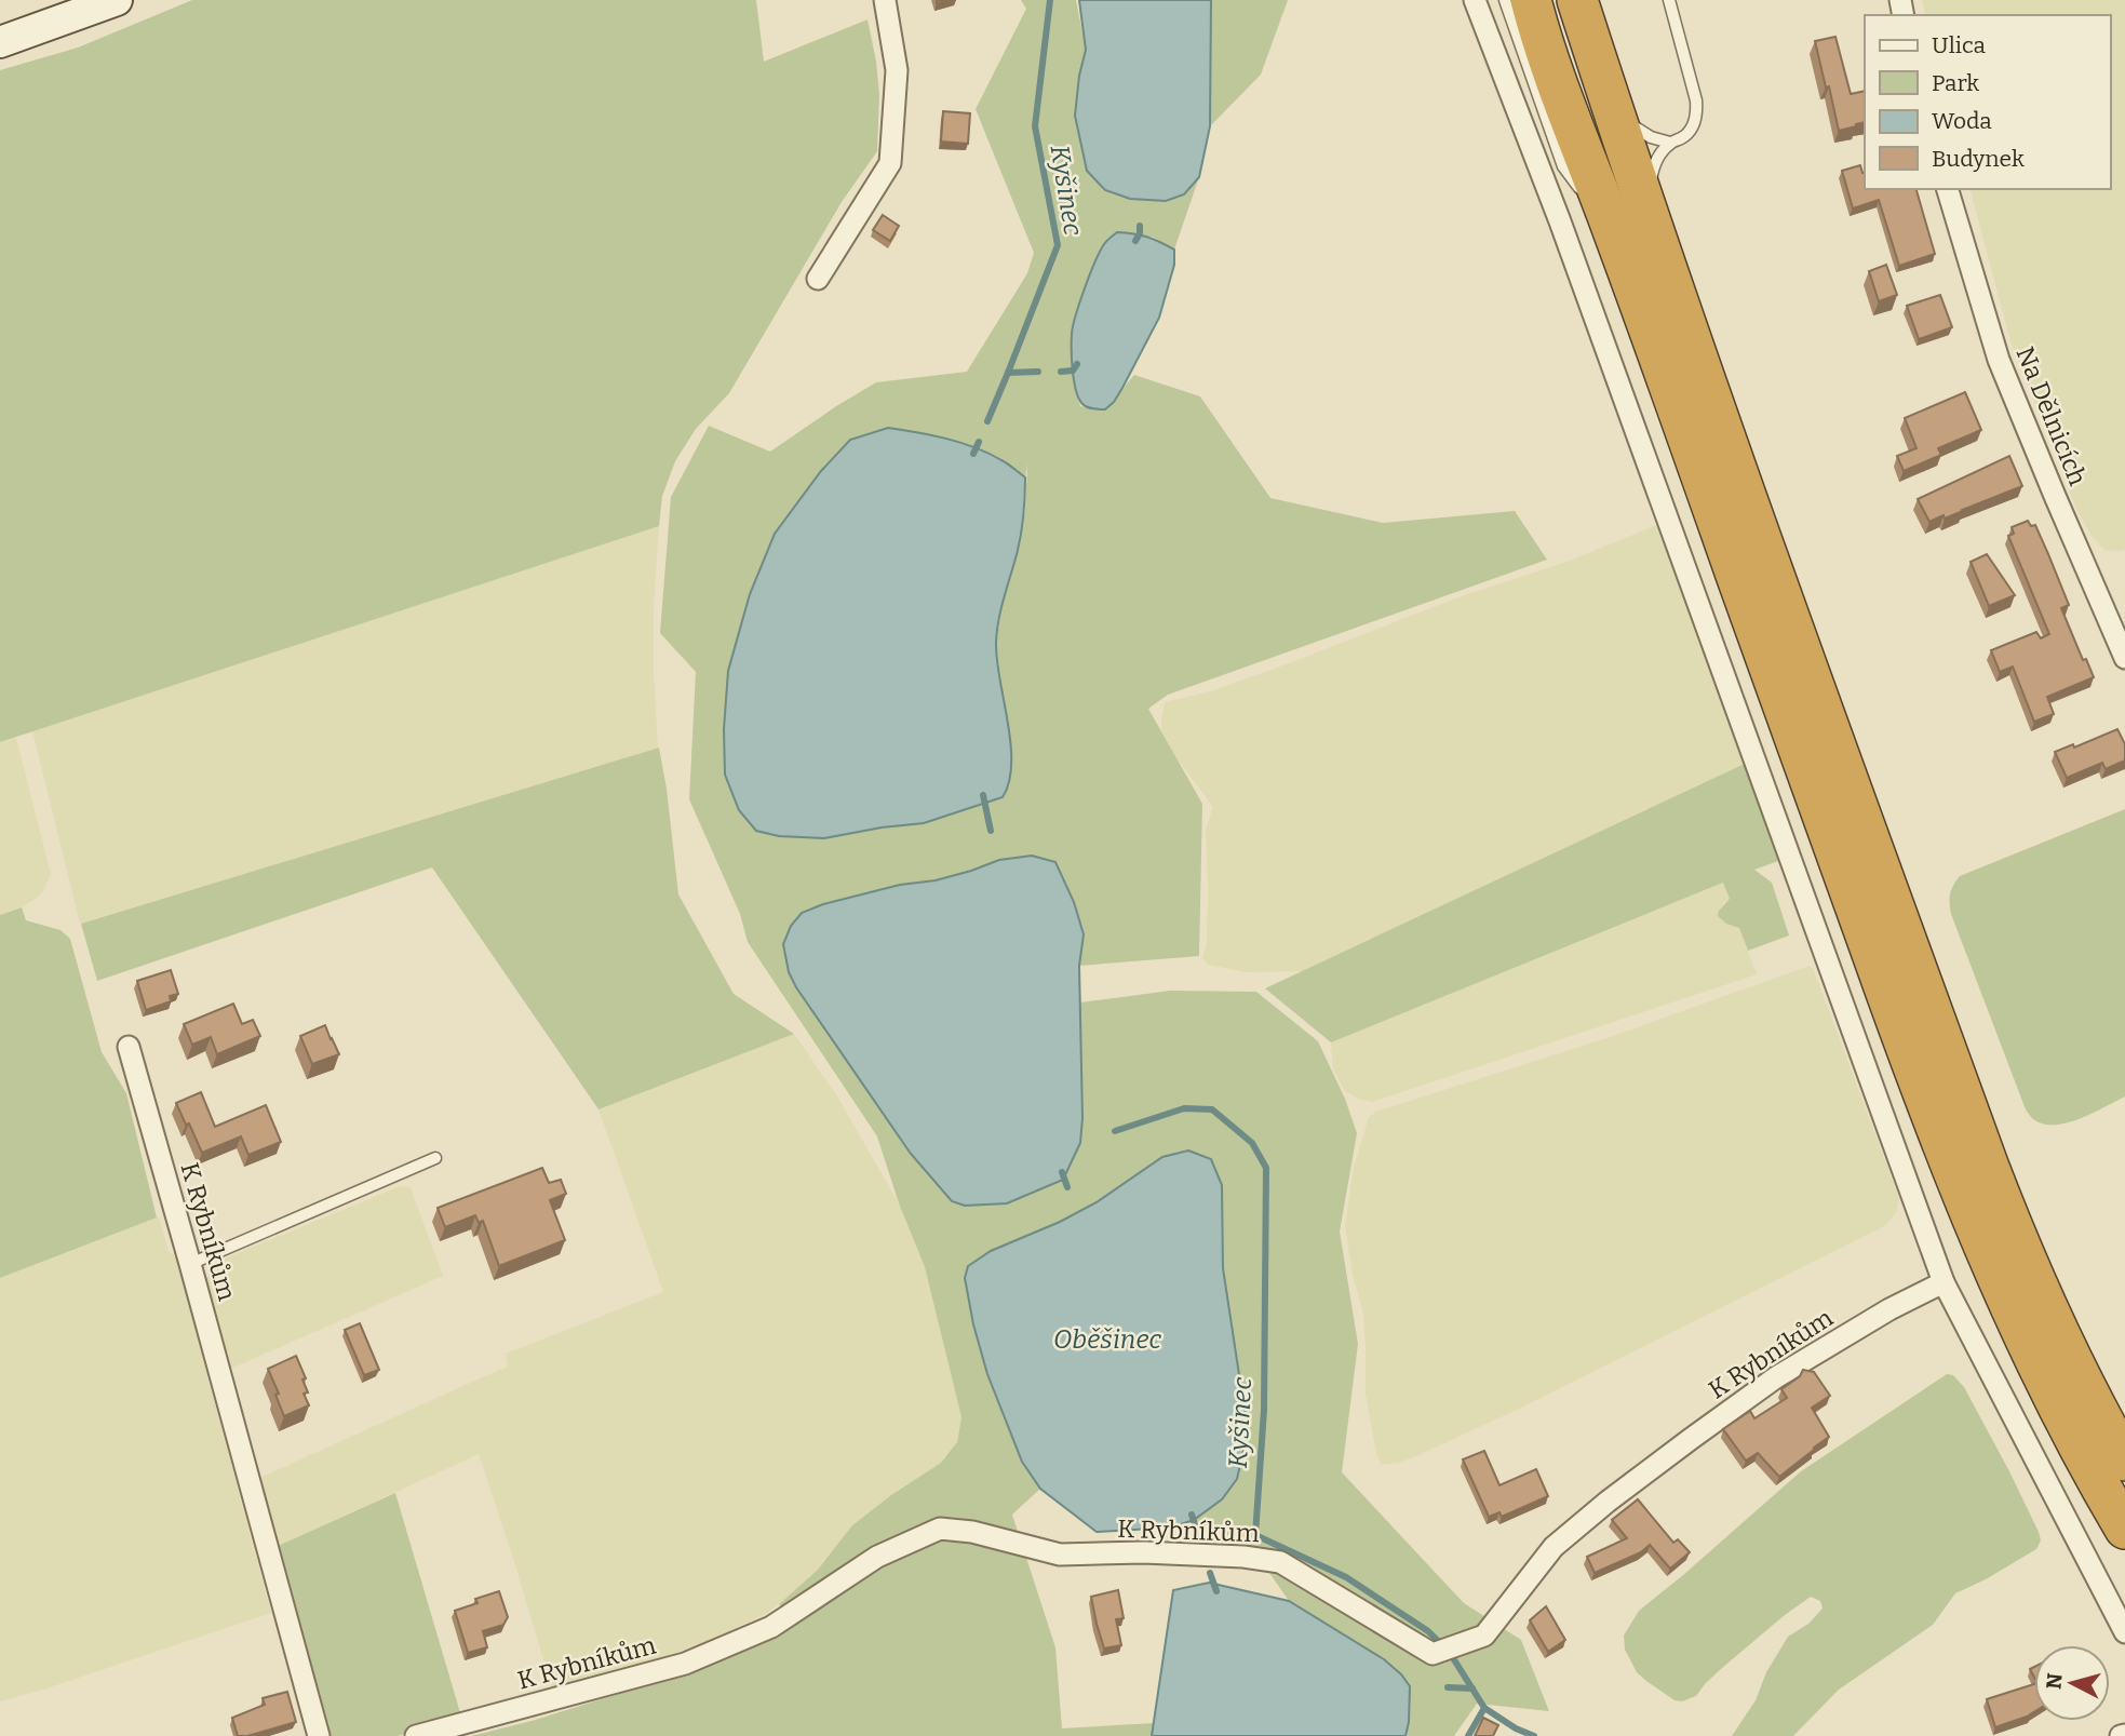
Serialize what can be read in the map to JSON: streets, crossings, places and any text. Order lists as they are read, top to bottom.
{
  "streets": {
    "street": ["Na Dělnicích", "K Rybníkům"]
  },
  "water": ["Kyšinec", "Oběšinec"],
  "legend": [
    "Ulica",
    "Park",
    "Woda",
    "Budynek"
  ],
  "north": "left"
}
